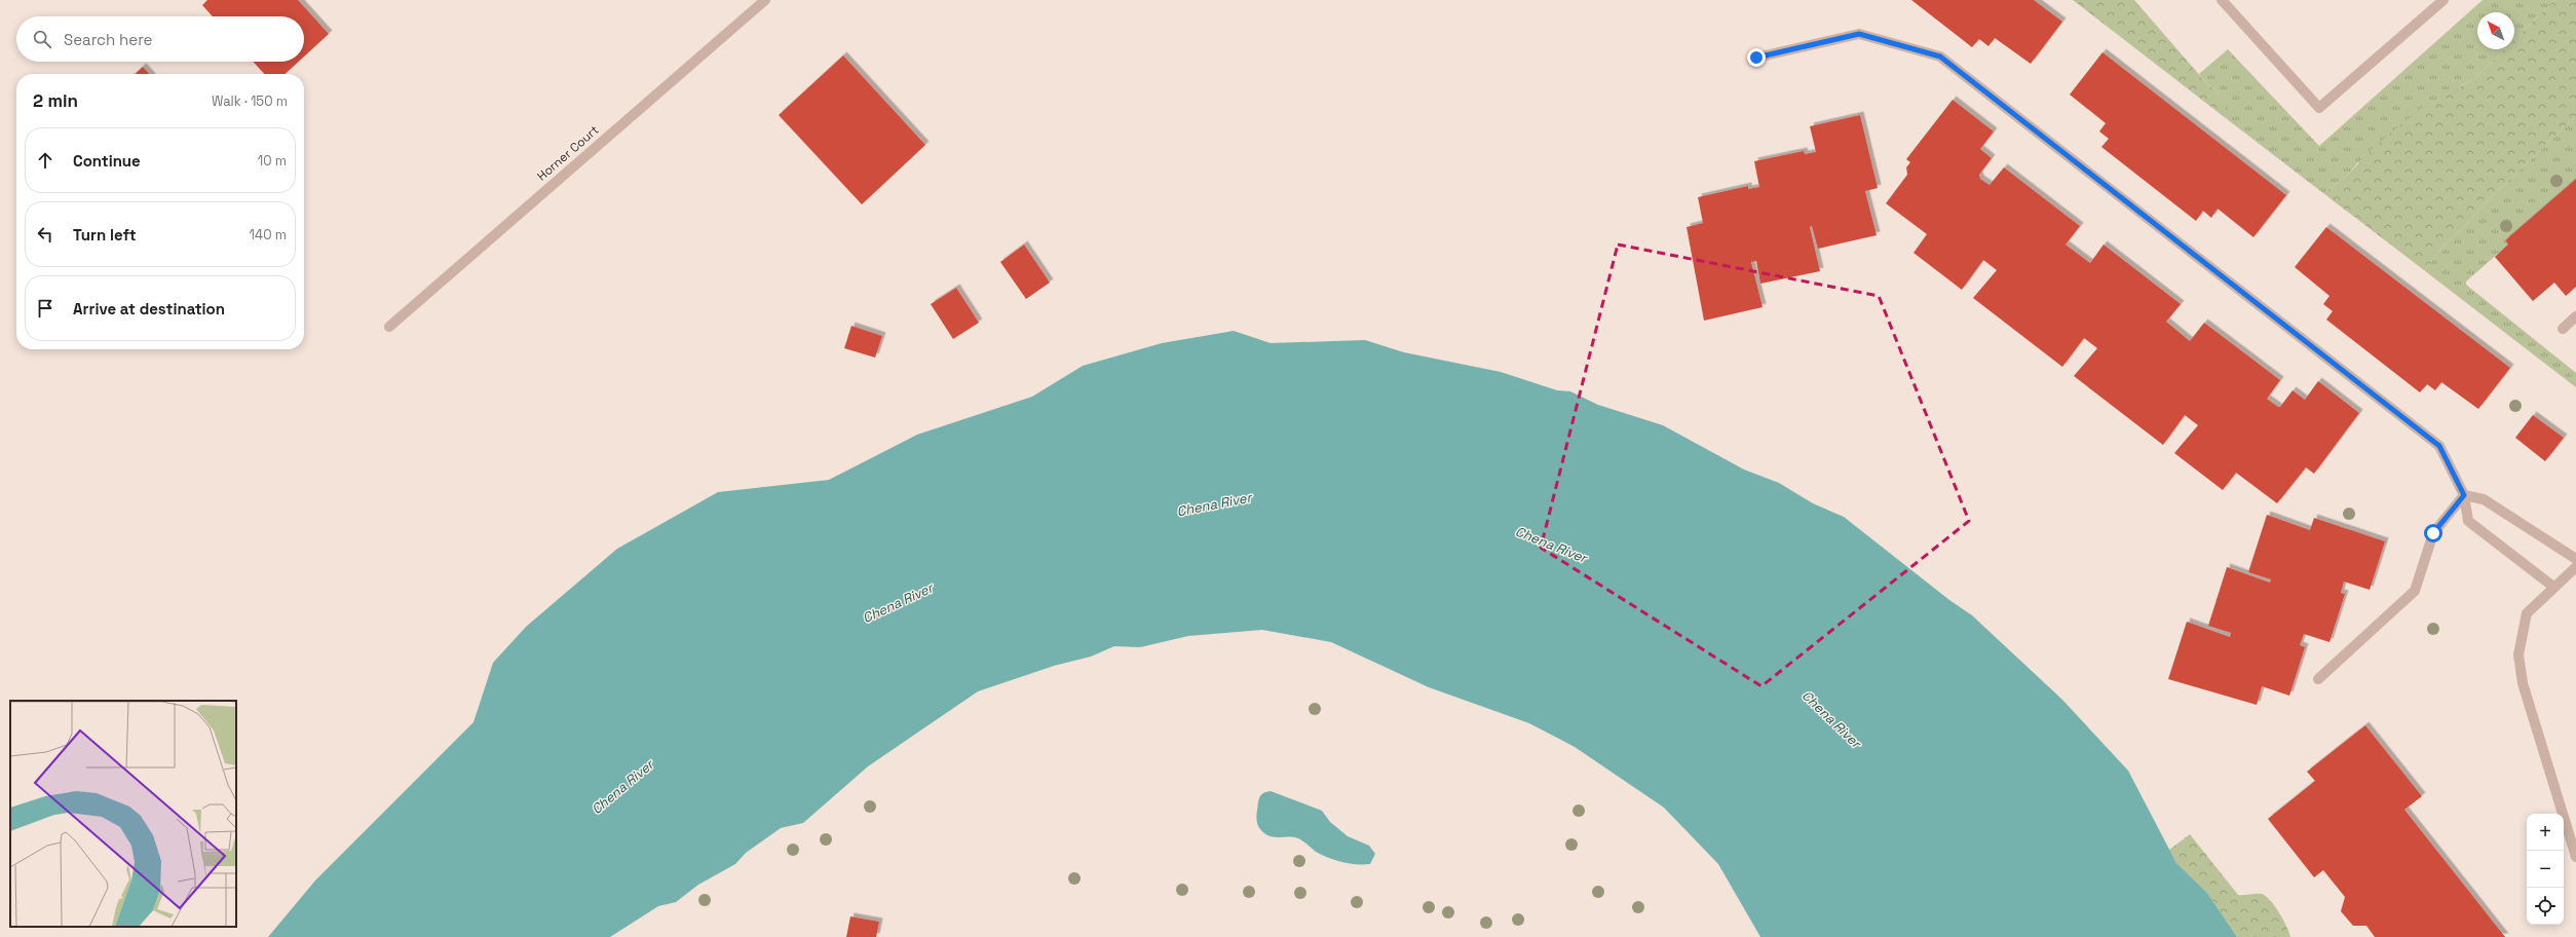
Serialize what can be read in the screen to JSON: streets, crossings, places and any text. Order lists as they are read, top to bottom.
{
  "streets": {
    "street": ["Horner Court"]
  },
  "water": ["Chena River"],
  "north": "top left",
  "page": {
    "search": "Search here",
    "heading": ["2 min", "Walk · 150 m"],
    "list": [
      ["Continue", "10 m"],
      ["Turn left", "140 m"],
      "Arrive at destination"
    ],
    "map_buttons": ["+", "−"]
  }
}
